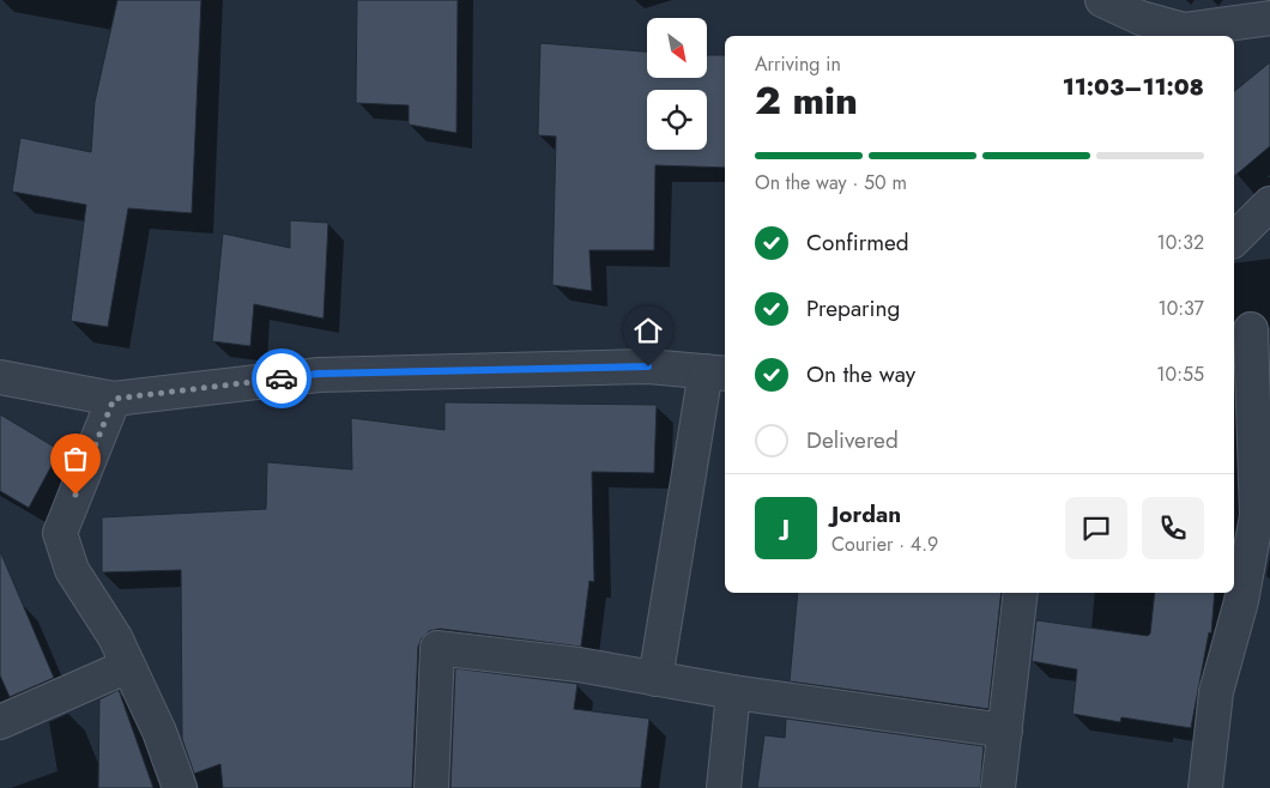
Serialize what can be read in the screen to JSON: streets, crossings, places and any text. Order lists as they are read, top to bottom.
{
  "north": "bottom right",
  "page": {
    "heading": ["2 min", "Arriving in", "11:03–11:08"],
    "panel": ["Jordan", "Courier · 4.9"],
    "bar": "On the way · 50 m",
    "list": [
      ["Confirmed", "10:32"],
      ["Preparing", "10:37"],
      ["On the way", "10:55"],
      "Delivered"
    ],
    "round": "J"
  }
}
